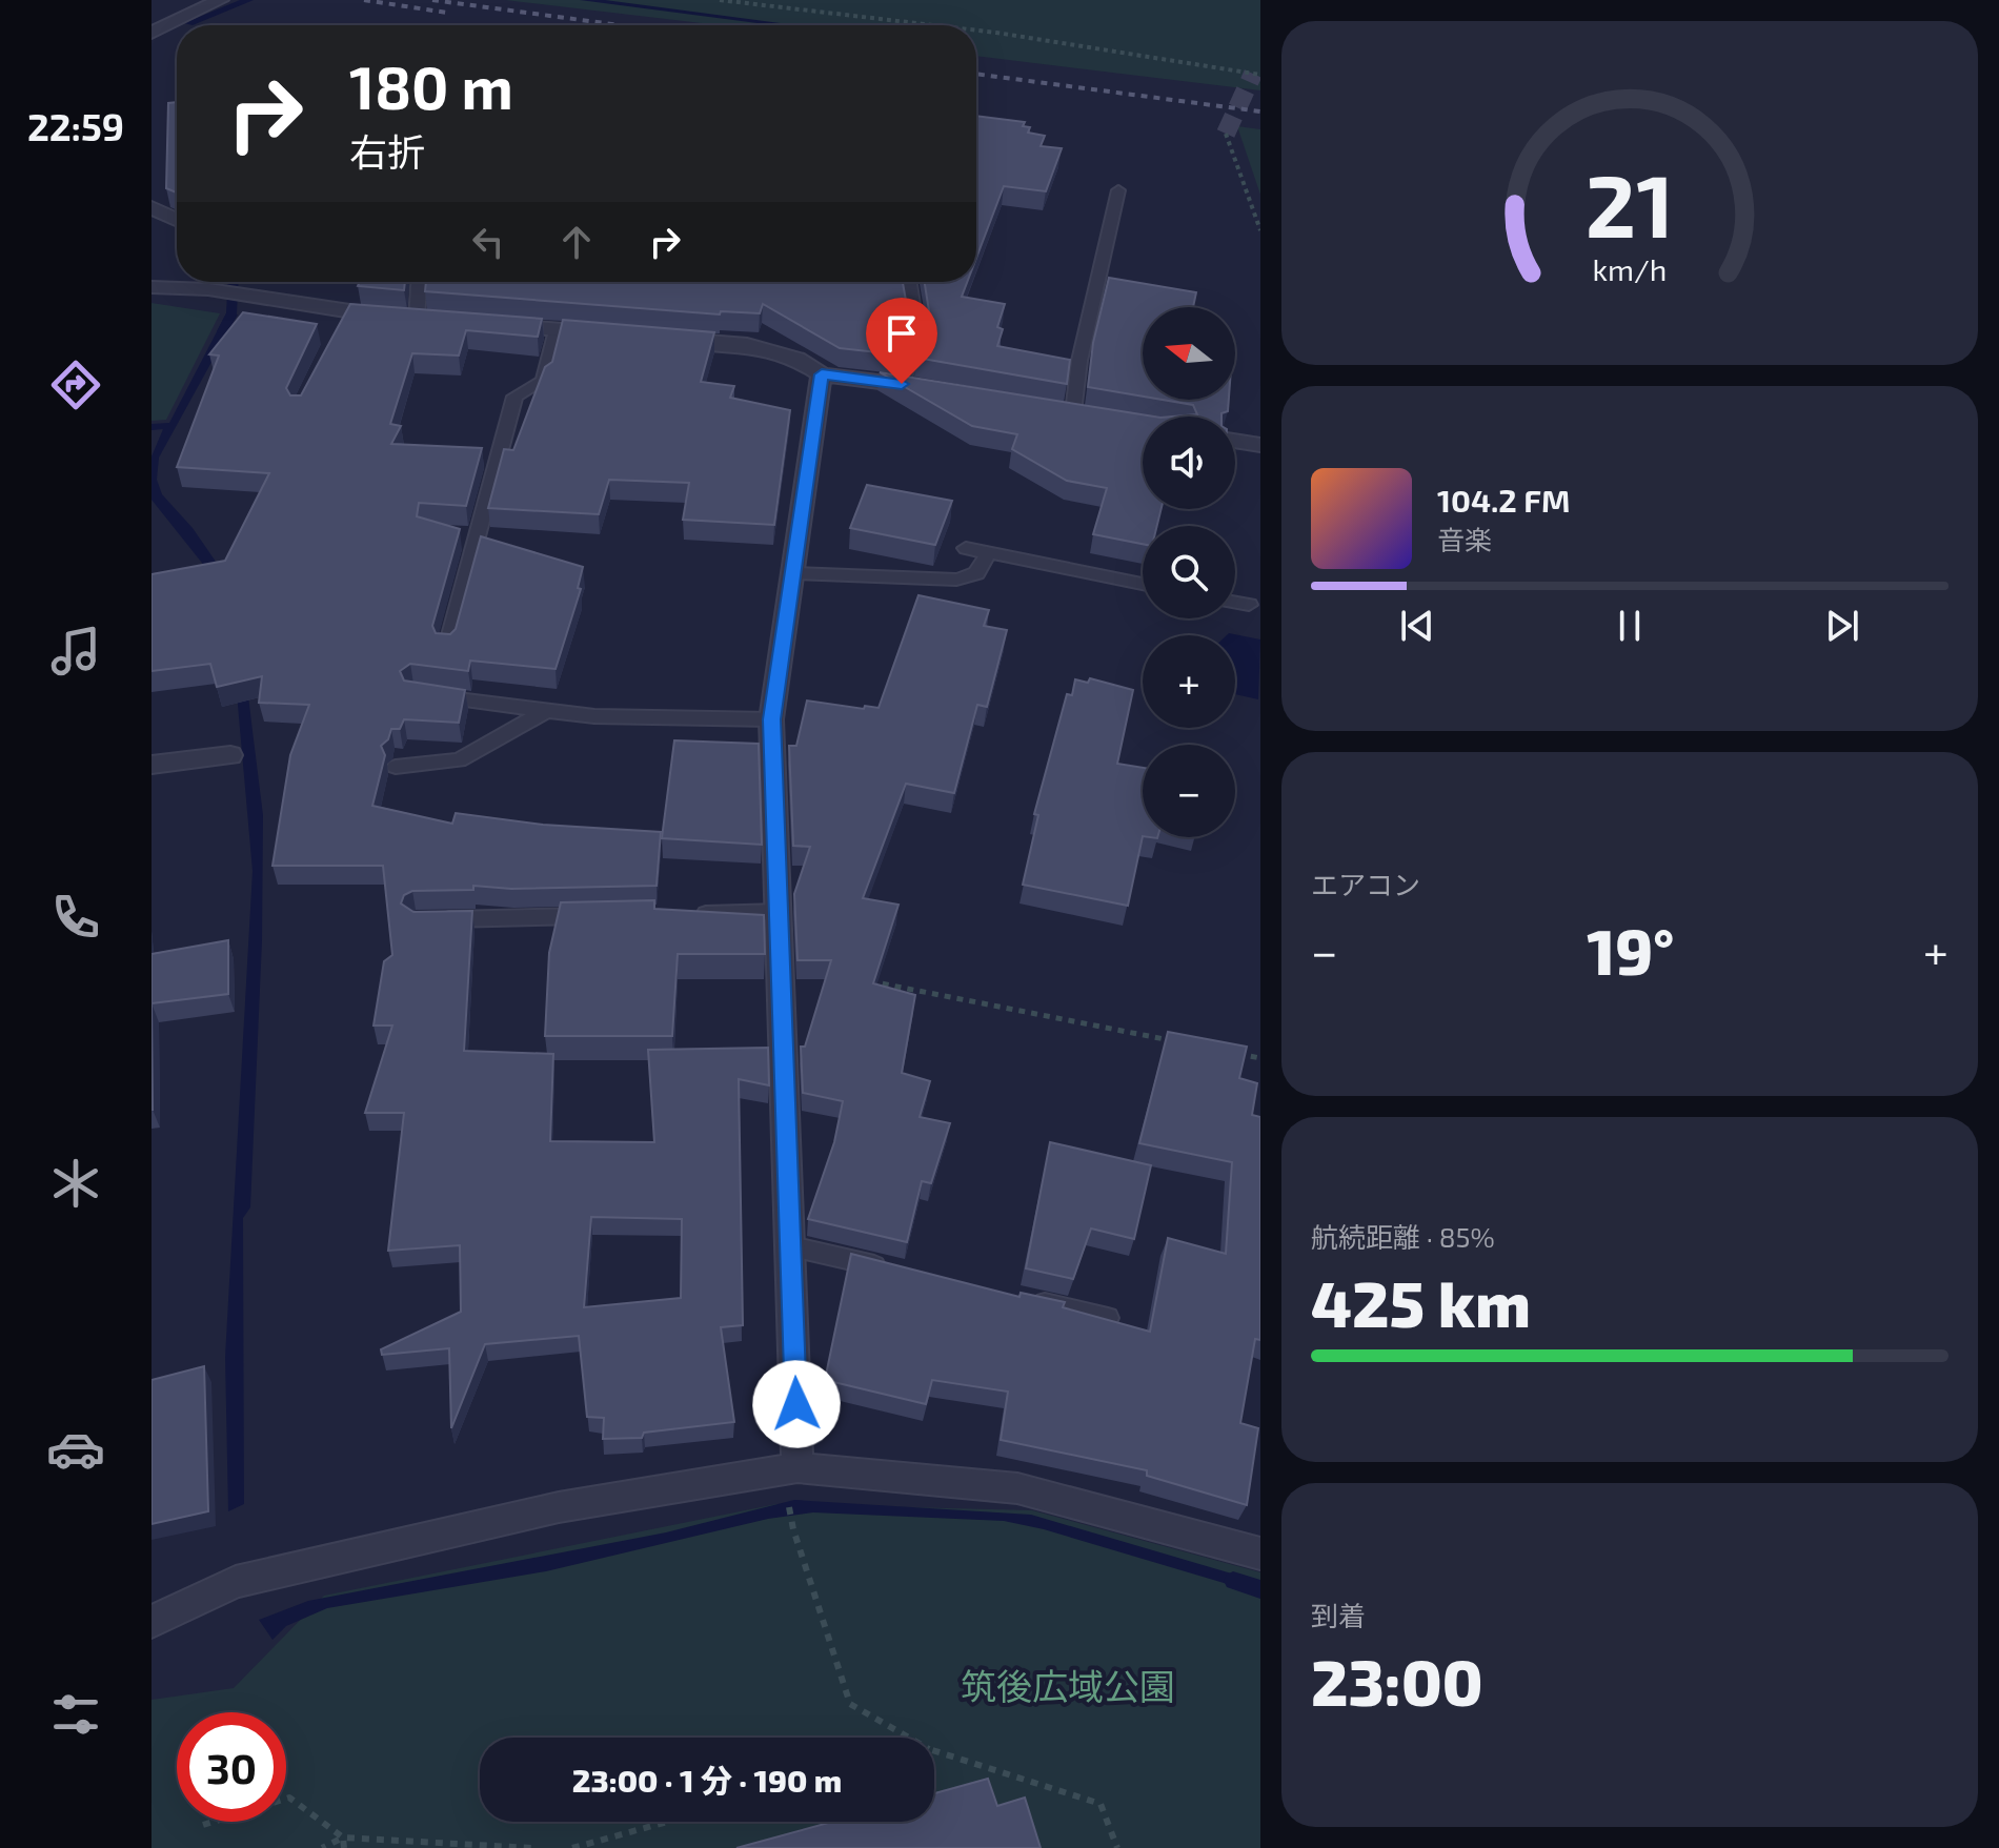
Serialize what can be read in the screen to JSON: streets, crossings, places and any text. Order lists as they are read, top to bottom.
{
  "parks": ["筑後広域公園"],
  "north": "left",
  "page": {
    "tabs": "22:59",
    "turn": ["180 m", "右折"],
    "map_buttons": ["+", "−"],
    "song": ["104.2 FM", "音楽"],
    "tile": [
      "エアコン",
      ["航続距離 · 85%", "425 km"],
      ["到着", "23:00"]
    ],
    "heat": ["−", "19°", "+"],
    "limit": "30",
    "trip": "23:00 · 1 分 · 190 m",
    "gauge": ["21", "km/h"]
  }
}
